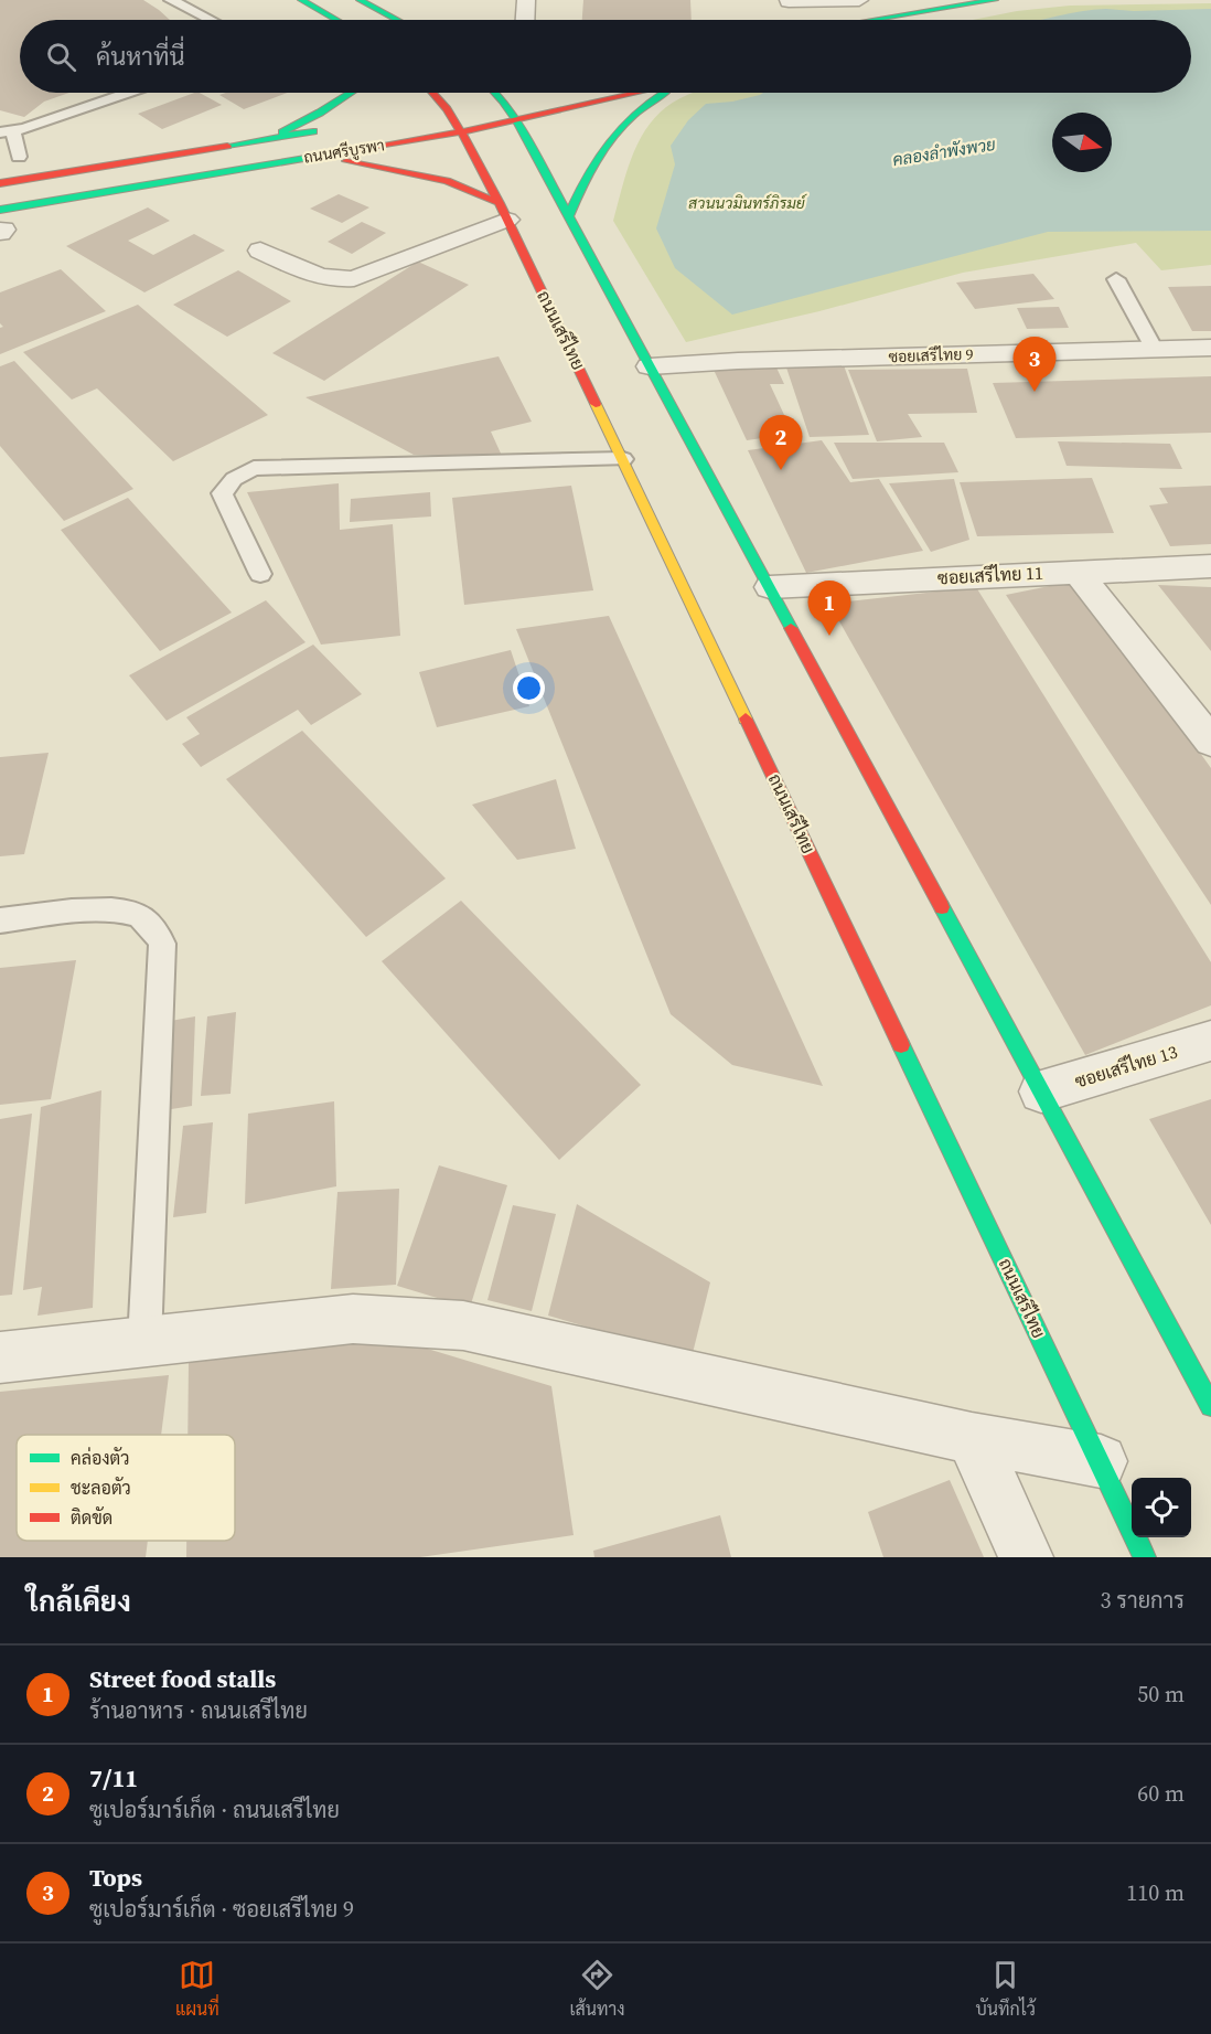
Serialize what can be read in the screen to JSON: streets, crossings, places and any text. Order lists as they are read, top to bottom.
{
  "streets": {
    "main road": ["ถนนศรีบูรพา", "ถนนเสรีไทย"],
    "street": ["ซอยเสรีไทย 9", "ซอยเสรีไทย 11", "ซอยเสรีไทย 13"]
  },
  "crossings": [
    ["ถนนศรีบูรพา", "ถนนเสรีไทย"]
  ],
  "water": ["คลองลำพังพวย"],
  "parks": ["สวนนวมินทร์ภิรมย์"],
  "legend": ["คล่องตัว", "ชะลอตัว", "ติดขัด"],
  "north": "right",
  "page": {
    "search": "ค้นหาที่นี่",
    "pins": ["3", "2", "1"],
    "heading": ["ใกล้เคียง", "3 รายการ"],
    "list": [
      {
        "mark": "1",
        "name": "Street food stalls",
        "note": "ร้านอาหาร · ถนนเสรีไทย",
        "value": "50 m"
      },
      {
        "mark": "2",
        "name": "7/11",
        "note": "ซูเปอร์มาร์เก็ต · ถนนเสรีไทย",
        "value": "60 m"
      },
      {
        "mark": "3",
        "name": "Tops",
        "note": "ซูเปอร์มาร์เก็ต · ซอยเสรีไทย 9",
        "value": "110 m"
      }
    ],
    "nav": ["แผนที่", "เส้นทาง", "บันทึกไว้"]
  }
}
